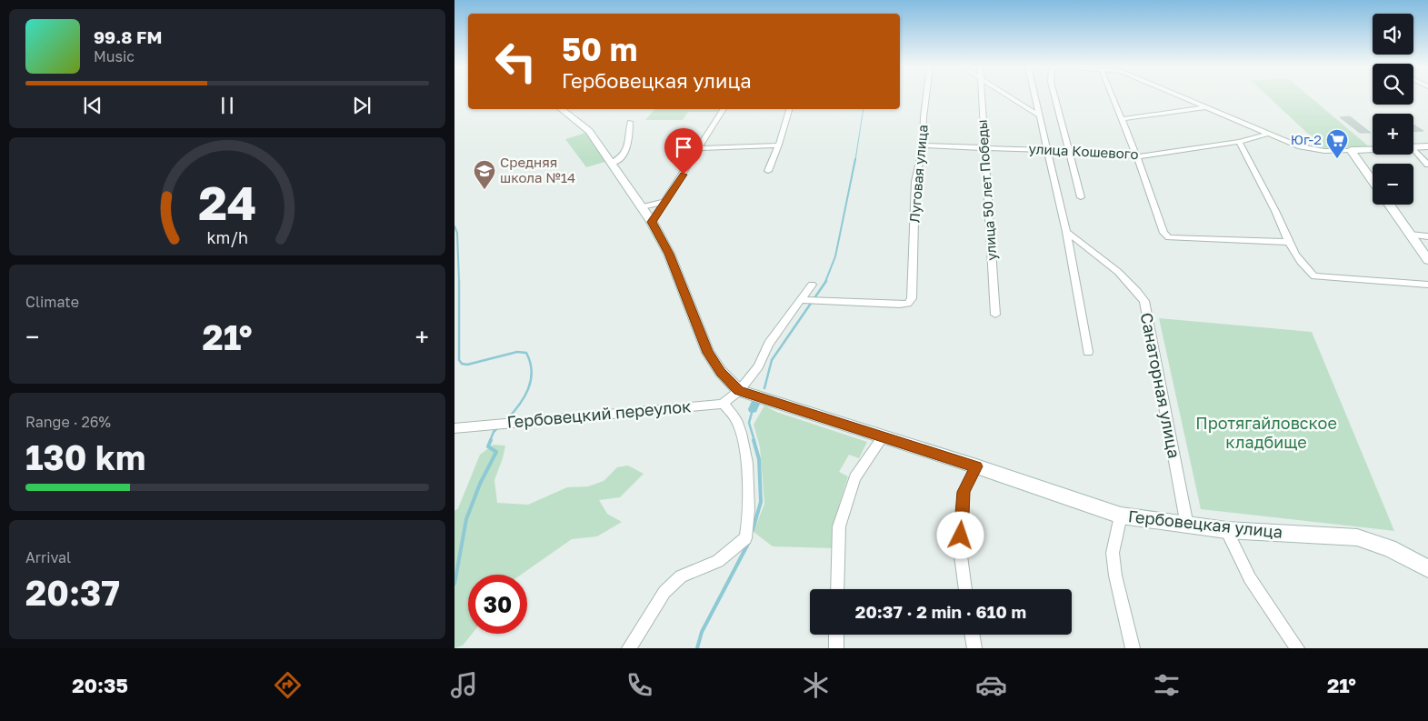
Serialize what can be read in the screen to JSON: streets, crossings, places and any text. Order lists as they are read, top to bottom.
{
  "streets": {
    "street": [
      "улица Кошевого",
      "Луговая улица",
      "улица 50 лет Победы",
      "Санаторная улица",
      "Гербовецкий переулок",
      "Гербовецкая улица"
    ]
  },
  "crossings": [
    ["улица Кошевого", "Луговая улица"],
    ["улица Кошевого", "улица 50 лет Победы"],
    ["Санаторная улица", "Гербовецкая улица"]
  ],
  "parks": ["Протягайловское кладбище"],
  "places": {
    "supermarket": ["Юг-2"],
    "school or university": ["Средняя школа №14"]
  },
  "page": {
    "map_buttons": ["+", "−"],
    "turn": ["50 m", "Гербовецкая улица"],
    "song": ["99.8 FM", "Music"],
    "tile": [
      "Climate",
      ["Range · 26%", "130 km"],
      ["Arrival", "20:37"]
    ],
    "heat": ["−", "21°", "+"],
    "limit": "30",
    "trip": "20:37 · 2 min · 610 m",
    "tabs": ["20:35", "21°"],
    "gauge": ["24", "km/h"]
  }
}
